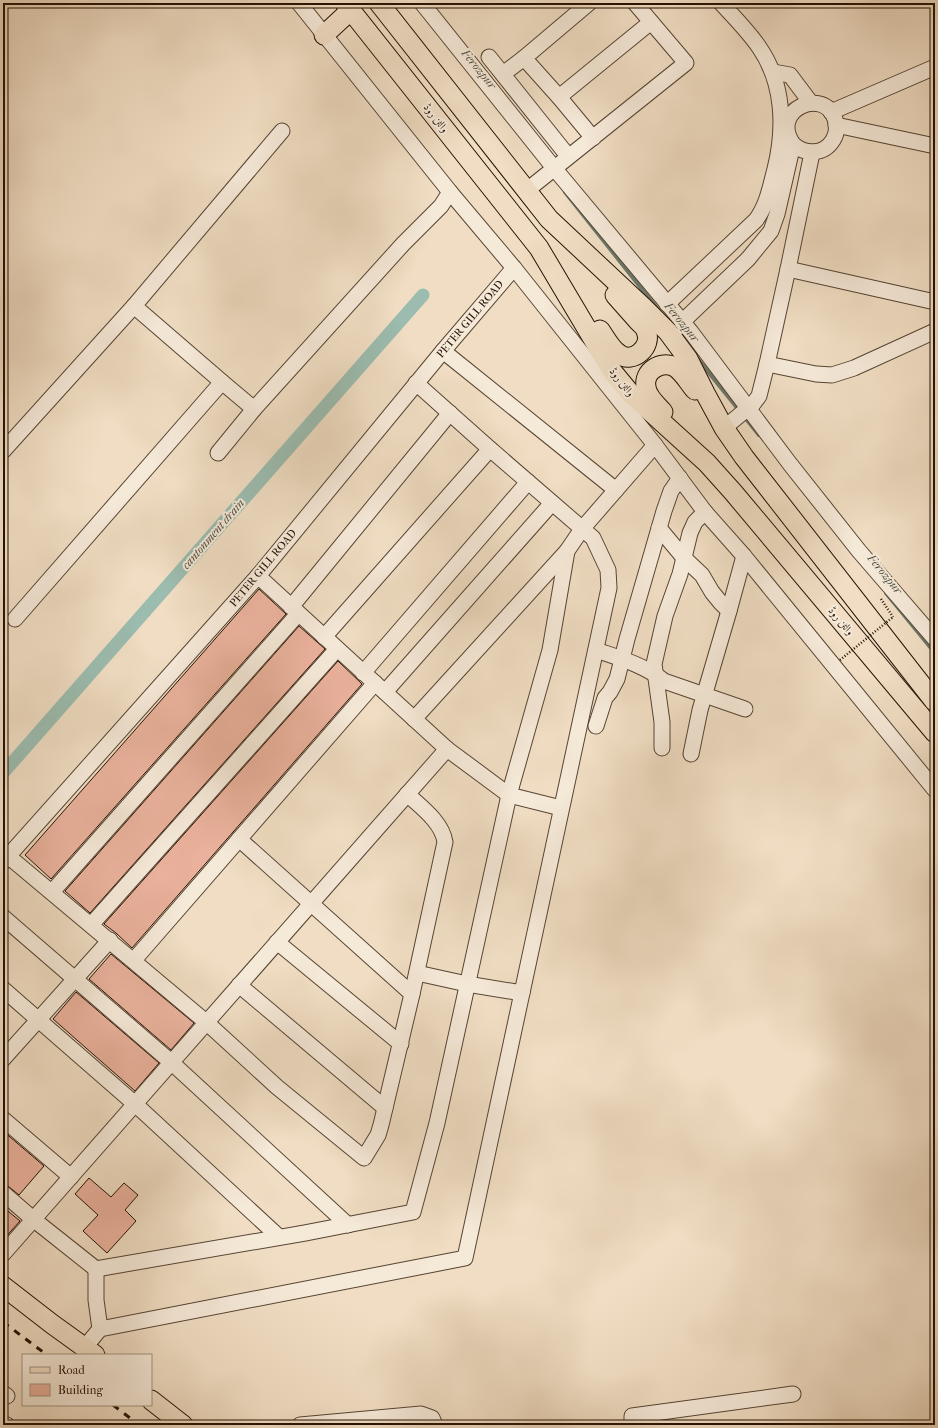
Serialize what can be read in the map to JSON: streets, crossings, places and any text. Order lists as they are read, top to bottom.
{
  "streets": {
    "main road": ["والٹن روڈ"],
    "street": ["PETER GILL ROAD"]
  },
  "water": ["Ferozpur", "cantonment drain"],
  "legend": ["Road", "Building"]
}
